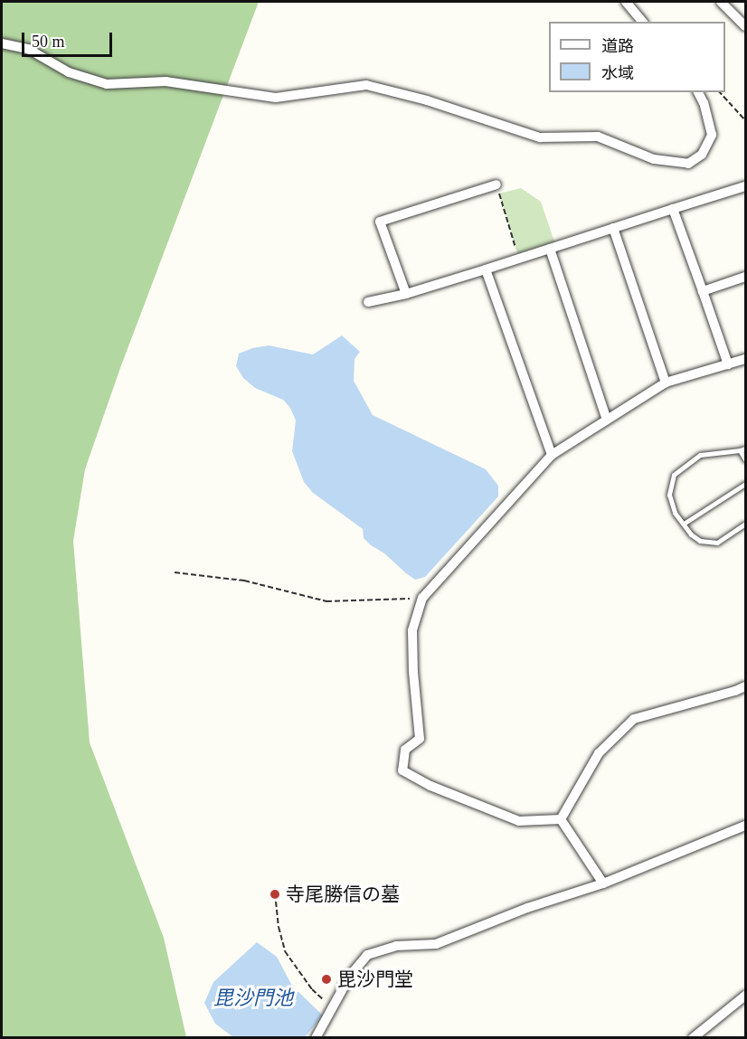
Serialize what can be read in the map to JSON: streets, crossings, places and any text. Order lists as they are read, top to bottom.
{
  "water": ["毘沙門池"],
  "places": ["寺尾勝信の墓", "毘沙門堂"],
  "legend": ["道路", "水域"],
  "scale_bar": "50 m"
}
